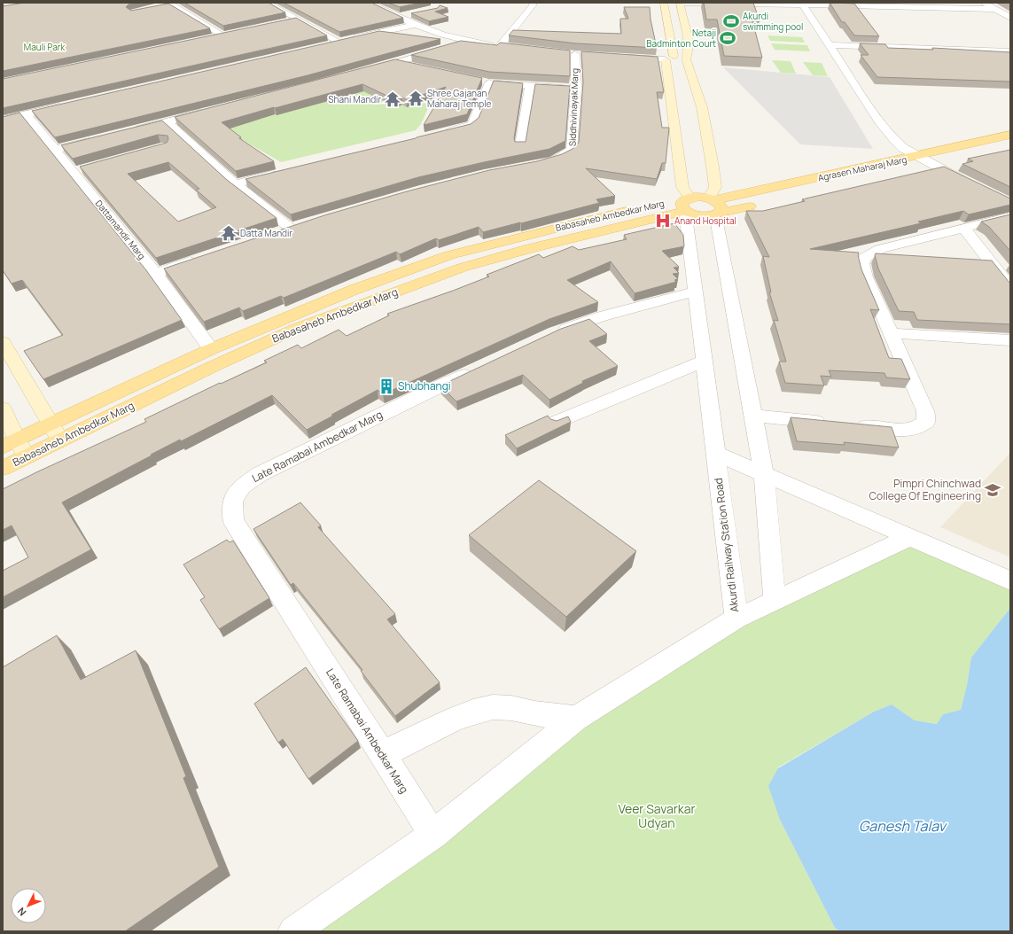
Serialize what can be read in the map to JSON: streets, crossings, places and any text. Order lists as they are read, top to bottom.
{
  "streets": {
    "main road": ["Agrasen Maharaj Marg", "Babasaheb Ambedkar Marg"],
    "street": [
      "Siddhivinayak Marg",
      "Dattamandir Marg",
      "Late Ramabai Ambedkar Marg",
      "Akurdi Railway Station Road"
    ]
  },
  "crossings": [
    ["Babasaheb Ambedkar Marg", "Dattamandir Marg"],
    ["Babasaheb Ambedkar Marg", "Akurdi Railway Station Road"]
  ],
  "water": ["Ganesh Talav"],
  "parks": ["Mauli Park", "Veer Savarkar Udyan"],
  "places": {
    "sports": ["Akurdi swimming pool", "Netaji Badminton Court"],
    "temple": ["Shree Gajanan Maharaj Temple", "Shani Mandir", "Datta Mandir"],
    "hospital": ["Anand Hospital"],
    "building": ["Shubhangi"],
    "school or university": ["Pimpri Chinchwad College Of Engineering"]
  },
  "north": "bottom left"
}
